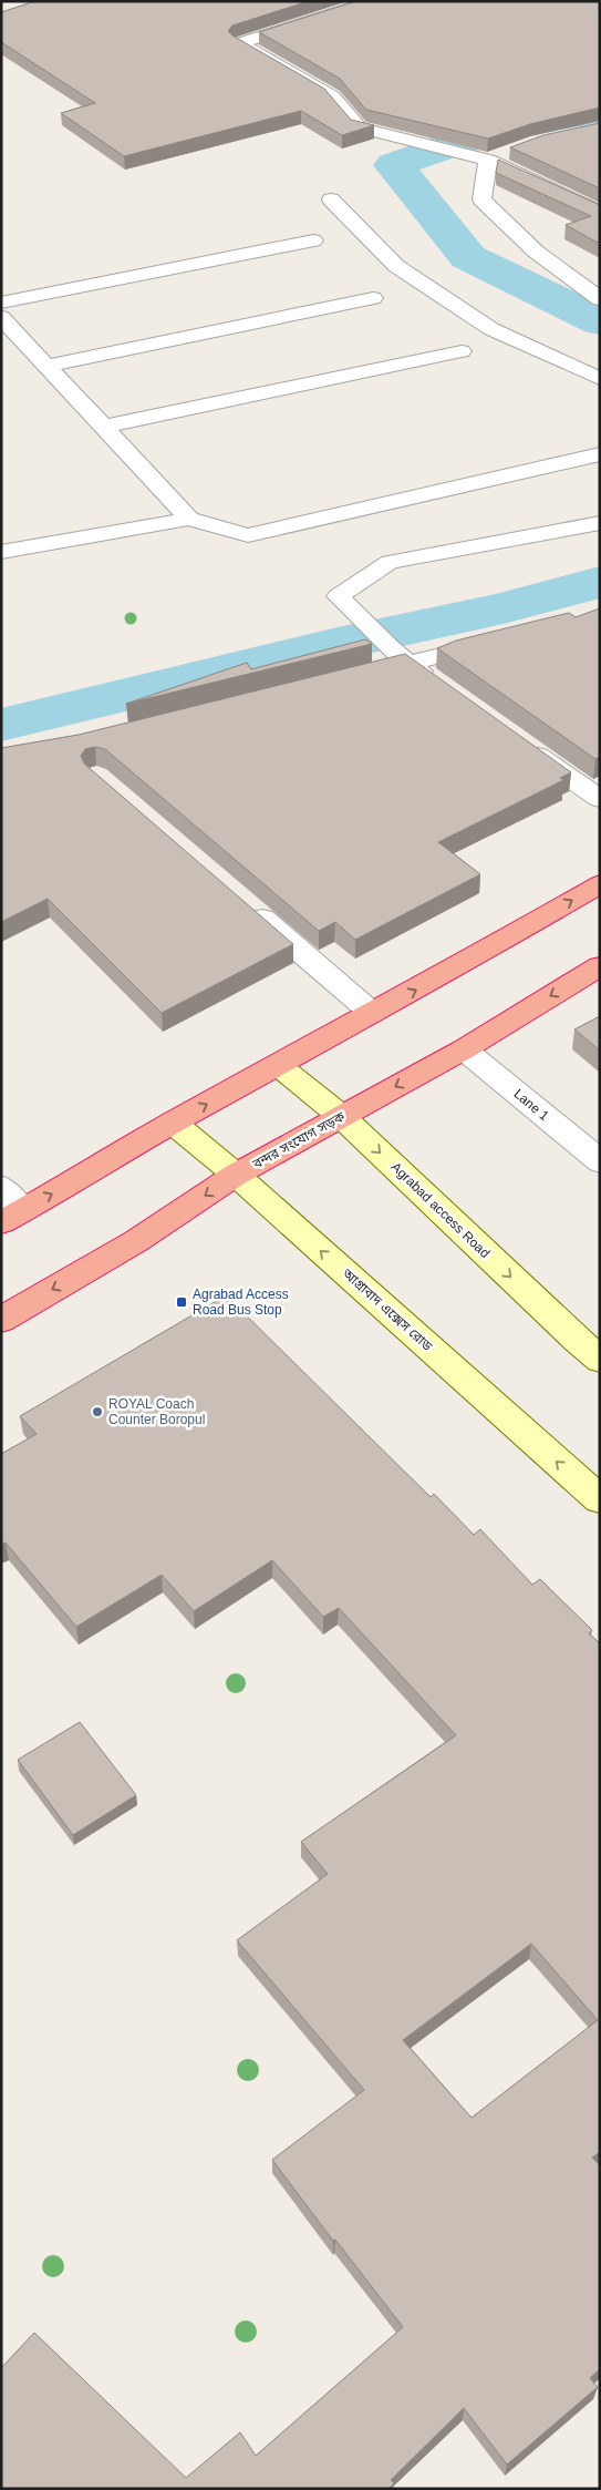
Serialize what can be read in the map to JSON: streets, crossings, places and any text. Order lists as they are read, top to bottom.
{
  "streets": {
    "highway": ["বন্দর সংযোগ সড়ক"],
    "main road": ["Agrabad access Road", "আগ্রাবাদ এক্সেস রোড"],
    "street": ["Lane 1"]
  },
  "crossings": [
    ["Lane 1", "বন্দর সংযোগ সড়ক"],
    ["বন্দর সংযোগ সড়ক", "Agrabad access Road"],
    ["বন্দর সংযোগ সড়ক", "আগ্রাবাদ এক্সেস রোড"]
  ],
  "one_way": ["Agrabad access Road", "আগ্রাবাদ এক্সেস রোড"],
  "places": {
    "transit": ["Agrabad Access Road Bus Stop"],
    "other": ["ROYAL Coach Counter Boropul"]
  }
}
